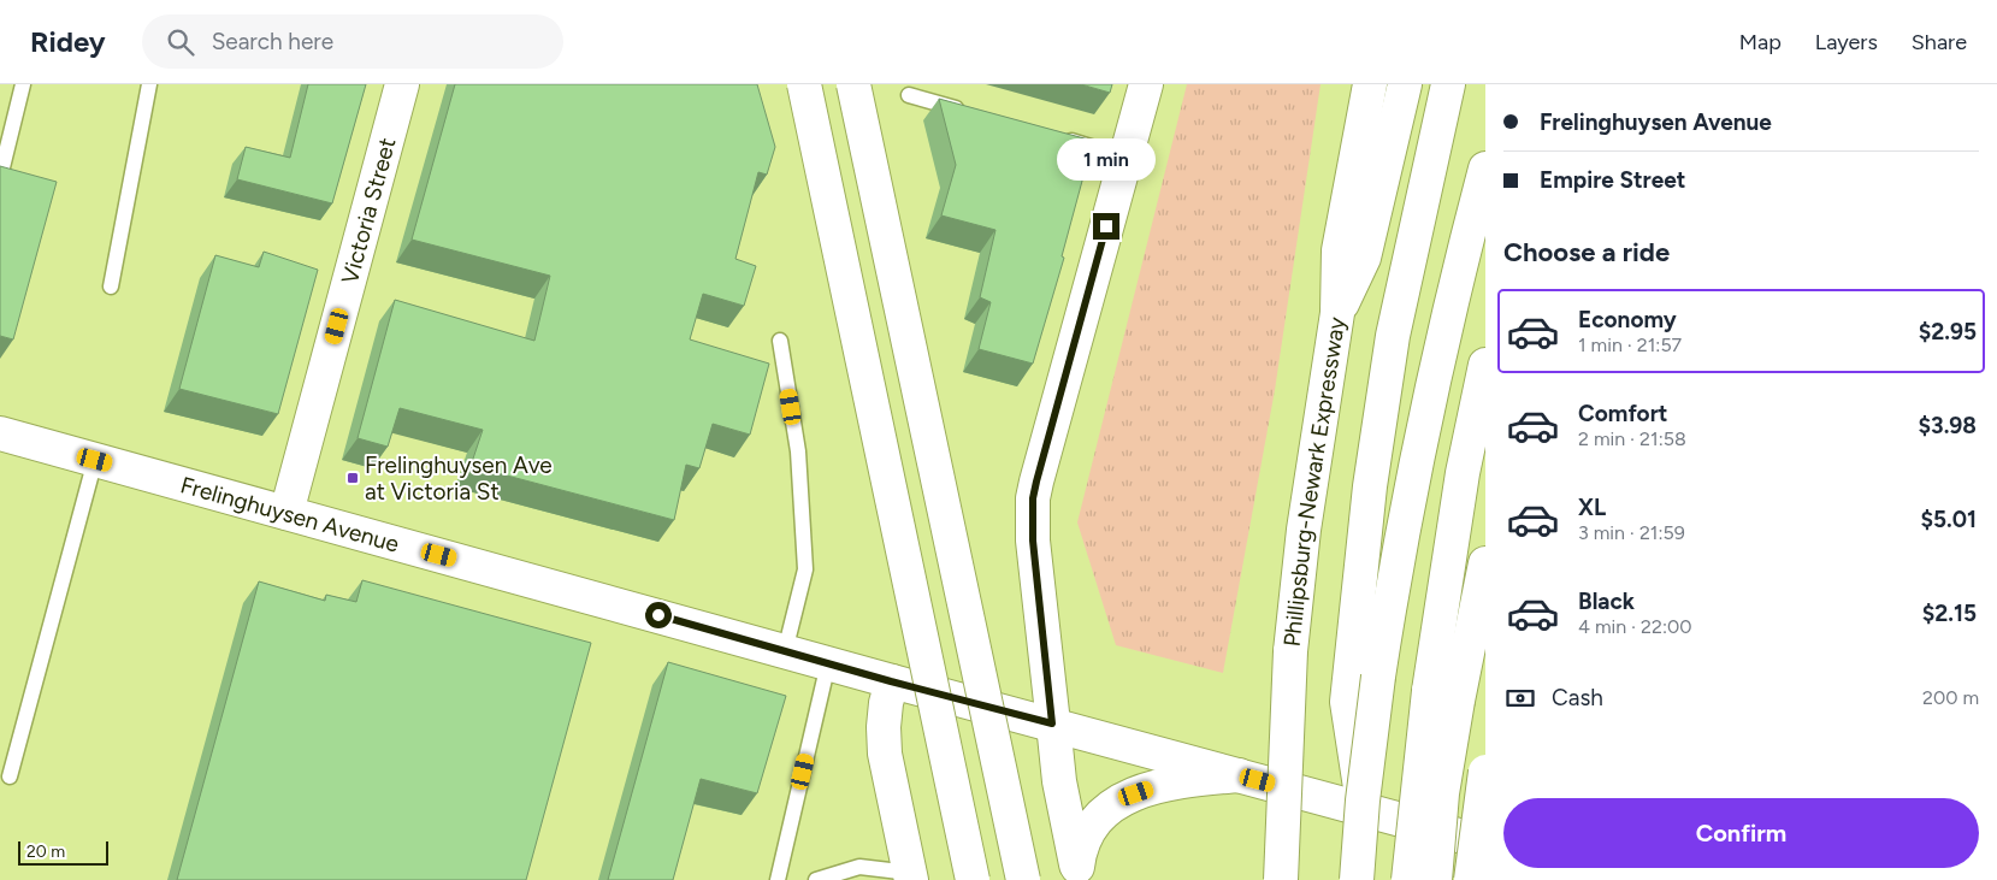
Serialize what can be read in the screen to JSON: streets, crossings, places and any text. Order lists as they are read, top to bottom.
{
  "streets": {
    "main road": ["Victoria Street", "Phillipsburg-Newark Expressway", "Frelinghuysen Avenue"]
  },
  "crossings": [
    ["Victoria Street", "Frelinghuysen Avenue"]
  ],
  "places": {
    "transit": ["Frelinghuysen Ave at Victoria St"]
  },
  "scale_bar": "20 m",
  "page": {
    "header": "Ridey",
    "search": "Search here",
    "nav": ["Map", "Layers", "Share"],
    "banner": ["Frelinghuysen Avenue", "Empire Street"],
    "bubble": "1 min",
    "heading": "Choose a ride",
    "list": [
      {
        "name": "Economy",
        "note": "1 min · 21:57",
        "value": "$2.95"
      },
      {
        "name": "Comfort",
        "note": "2 min · 21:58",
        "value": "$3.98"
      },
      {
        "name": "XL",
        "note": "3 min · 21:59",
        "value": "$5.01"
      },
      {
        "name": "Black",
        "note": "4 min · 22:00",
        "value": "$2.15"
      }
    ],
    "pay": ["Cash", "200 m"],
    "buttons": "Confirm",
    "scale": "20 m"
  }
}
